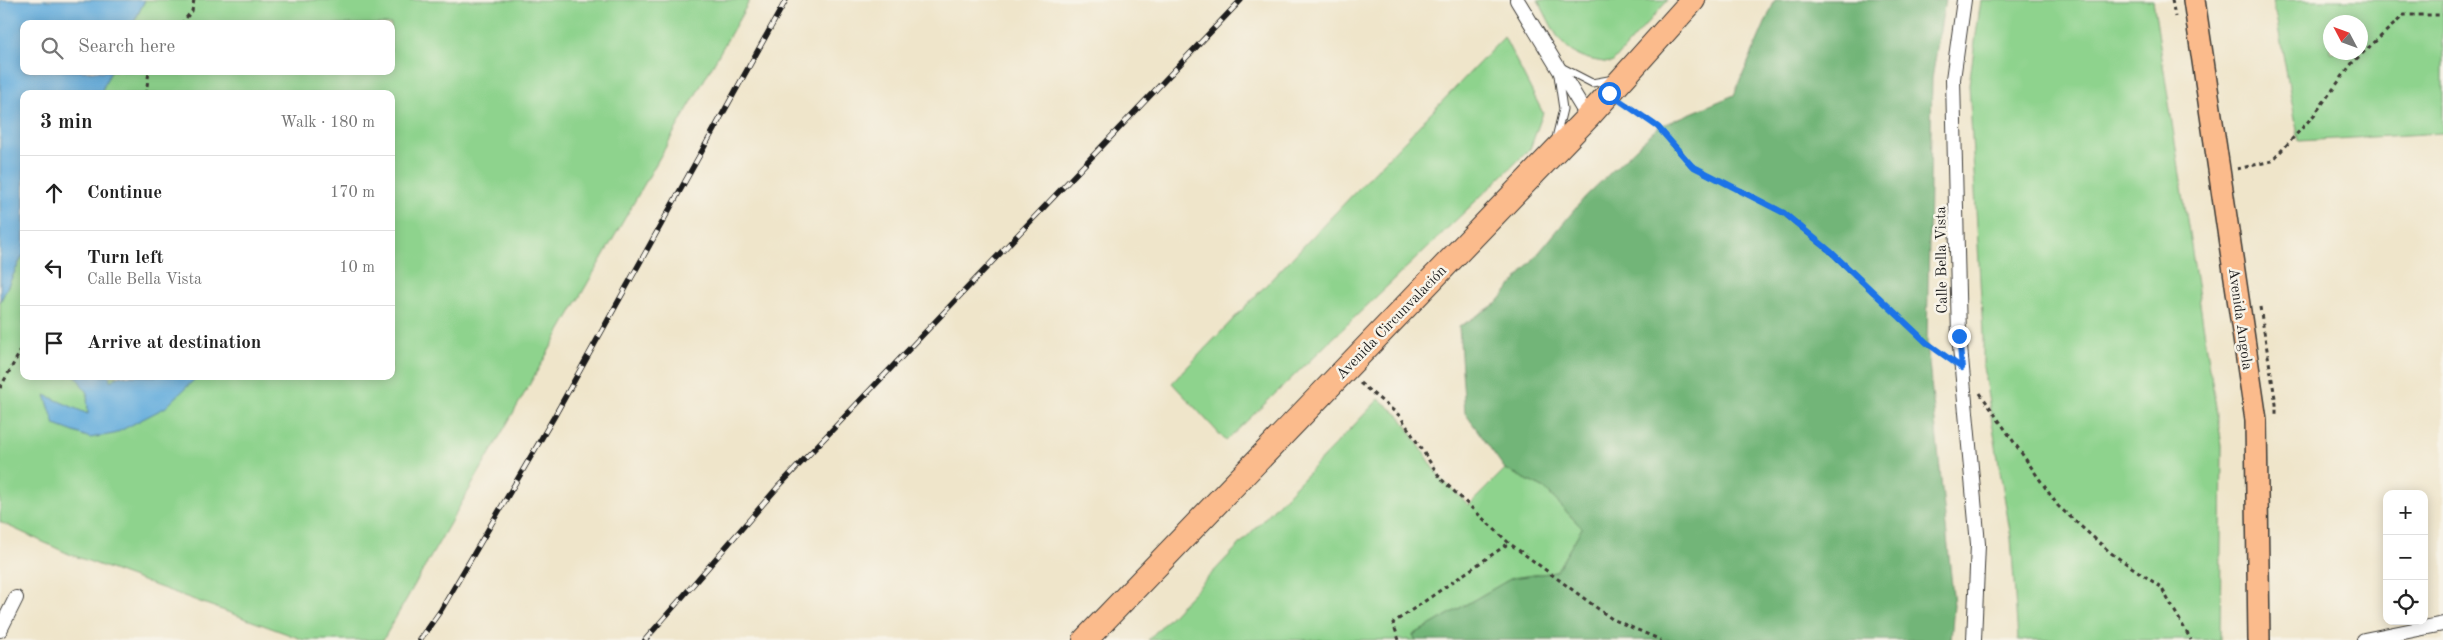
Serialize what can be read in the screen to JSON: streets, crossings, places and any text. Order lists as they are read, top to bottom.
{
  "streets": {
    "highway": ["Avenida Circunvalación"],
    "main road": ["Avenida Angola"],
    "street": ["Calle Bella Vista"]
  },
  "north": "top left",
  "page": {
    "search": "Search here",
    "heading": ["3 min", "Walk · 180 m"],
    "list": [
      ["Continue", "170 m"],
      ["Turn left", "Calle Bella Vista", "10 m"],
      "Arrive at destination"
    ],
    "map_buttons": ["+", "−"]
  }
}
